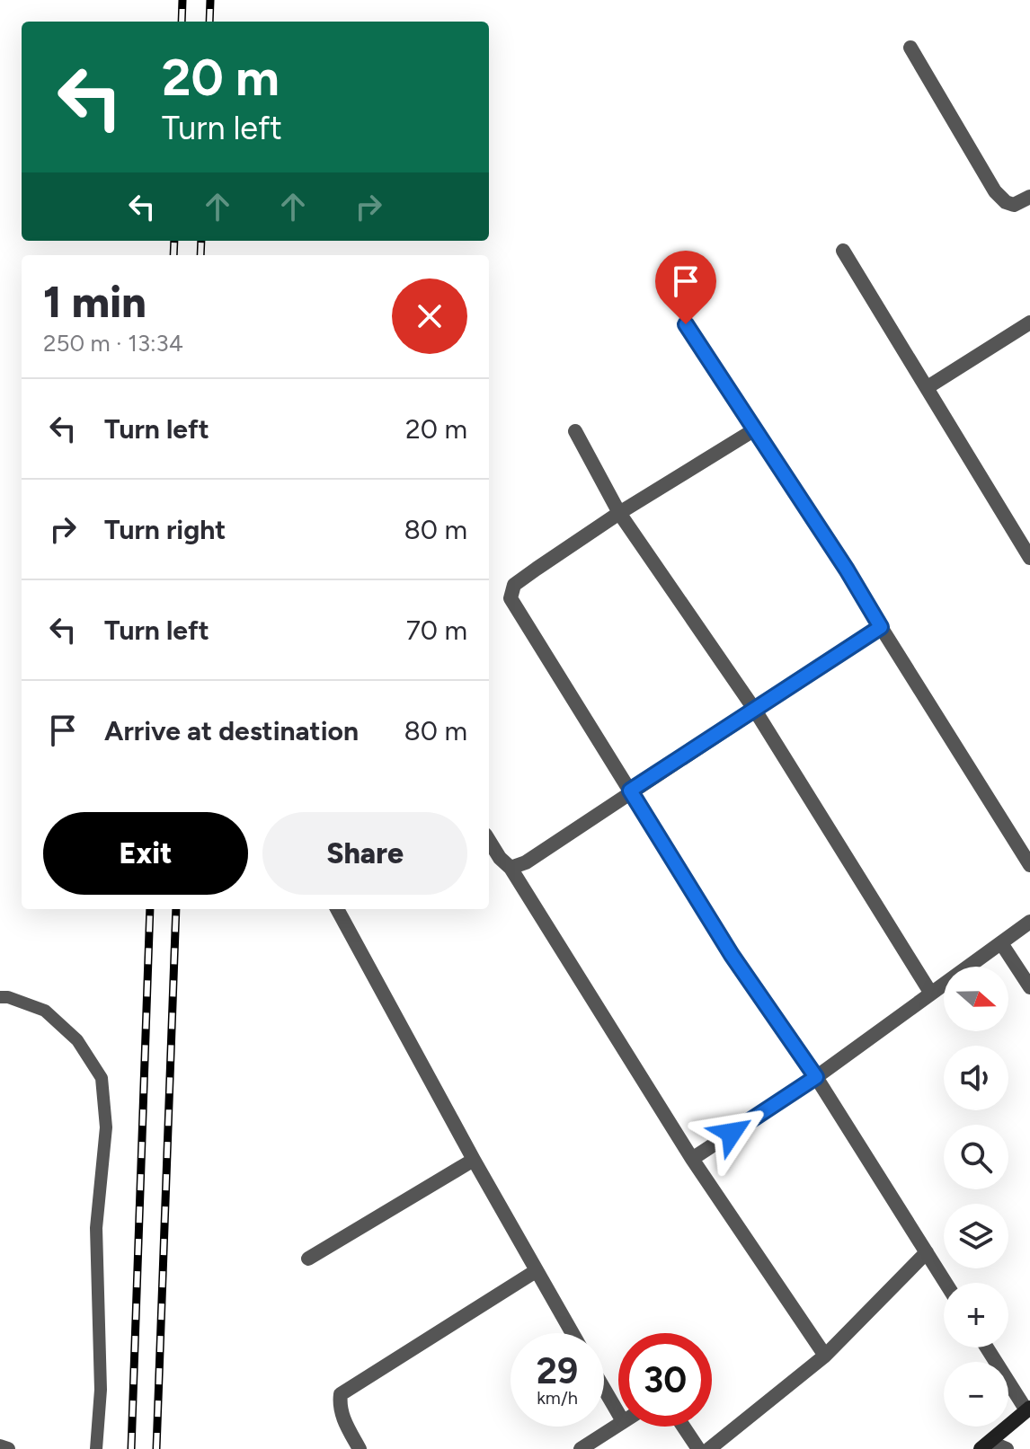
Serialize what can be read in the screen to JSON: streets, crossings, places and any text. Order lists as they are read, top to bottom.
{
  "north": "right",
  "page": {
    "turn": ["20 m", "Turn left"],
    "heading": ["1 min", "250 m · 13:34"],
    "list": [
      {
        "name": "Turn left",
        "value": "20 m"
      },
      {
        "name": "Turn right",
        "value": "80 m"
      },
      {
        "name": "Turn left",
        "value": "70 m"
      },
      {
        "name": "Arrive at destination",
        "value": "80 m"
      }
    ],
    "buttons": ["Exit", "Share"],
    "map_buttons": ["+", "−"],
    "speed": "29 km/h",
    "limit": "30"
  }
}
